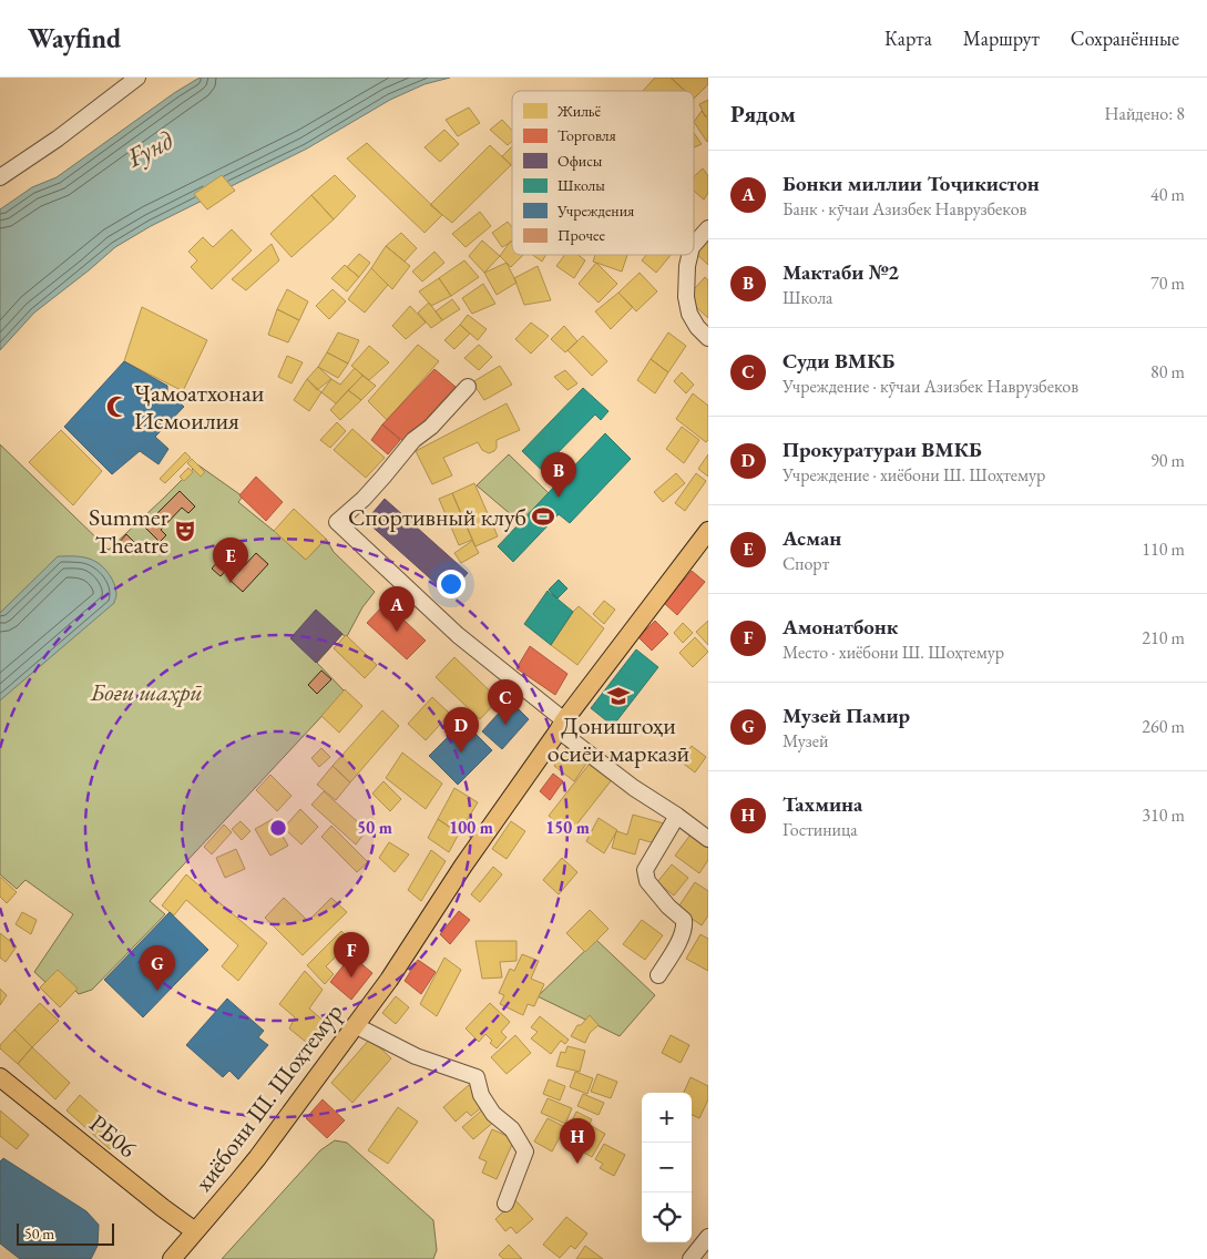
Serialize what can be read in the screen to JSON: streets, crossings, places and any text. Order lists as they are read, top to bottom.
{
  "streets": {
    "main road": ["хиёбони Ш. Шоҳтемур", "РБ06"]
  },
  "crossings": [
    ["хиёбони Ш. Шоҳтемур", "РБ06"]
  ],
  "water": ["Ғунд"],
  "parks": ["Боғи шаҳрӣ"],
  "places": {
    "mosque": ["Ҷамоатхонаи Исмоилия"],
    "sports": ["Спортивный клуб"],
    "theatre": ["Summer Theatre"],
    "school or university": ["Донишгоҳи осиёи марказӣ"]
  },
  "legend": [
    "Жильё",
    "Торговля",
    "Офисы",
    "Школы",
    "Учреждения",
    "Прочее"
  ],
  "scale_bar": "50 m",
  "page": {
    "header": "Wayfind",
    "nav": ["Карта", "Маршрут", "Сохранённые"],
    "heading": ["Рядом", "Найдено: 8"],
    "list": [
      {
        "mark": "A",
        "name": "Бонки миллии Тоҷикистон",
        "note": "Банк · кӯчаи Азизбек Наврузбеков",
        "value": "40 m"
      },
      {
        "mark": "B",
        "name": "Мактаби №2",
        "note": "Школа",
        "value": "70 m"
      },
      {
        "mark": "C",
        "name": "Суди ВМКБ",
        "note": "Учреждение · кӯчаи Азизбек Наврузбеков",
        "value": "80 m"
      },
      {
        "mark": "D",
        "name": "Прокуратураи ВМКБ",
        "note": "Учреждение · хиёбони Ш. Шоҳтемур",
        "value": "90 m"
      },
      {
        "mark": "E",
        "name": "Асман",
        "note": "Спорт",
        "value": "110 m"
      },
      {
        "mark": "F",
        "name": "Амонатбонк",
        "note": "Место · хиёбони Ш. Шоҳтемур",
        "value": "210 m"
      },
      {
        "mark": "G",
        "name": "Музей Памир",
        "note": "Музей",
        "value": "260 m"
      },
      {
        "mark": "H",
        "name": "Тахмина",
        "note": "Гостиница",
        "value": "310 m"
      }
    ],
    "pins": [
      "B",
      "E",
      "A",
      "C",
      "D",
      "F",
      "G",
      "H"
    ],
    "map_buttons": ["+", "−"],
    "scale": "50 m"
  },
  "rings": ["50 m", "100 m", "150 m"]
}
